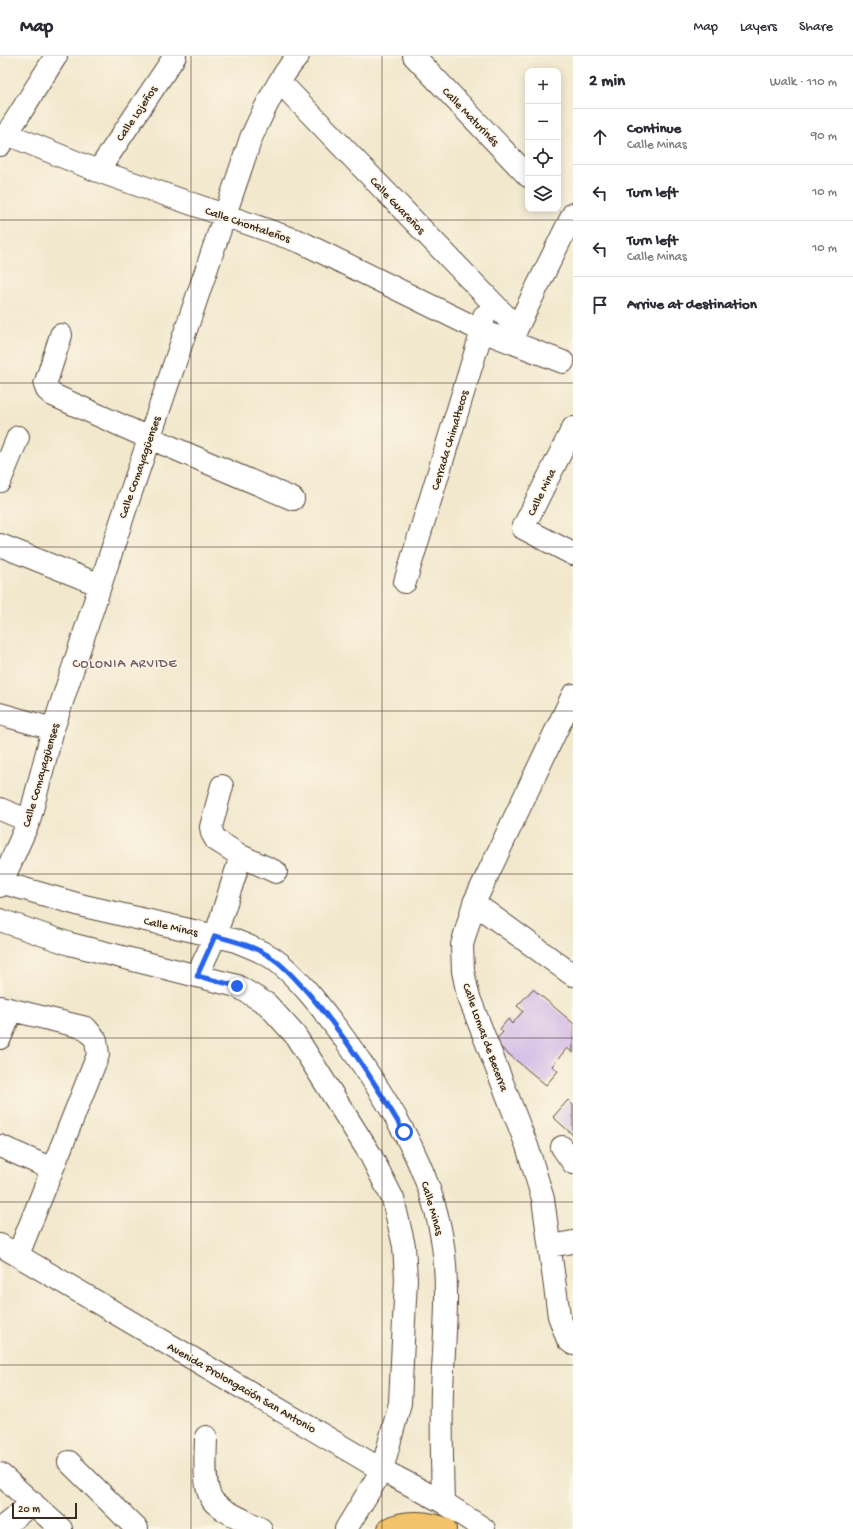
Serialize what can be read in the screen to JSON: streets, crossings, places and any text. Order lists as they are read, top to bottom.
{
  "streets": {
    "street": [
      "Calle Lojeños",
      "Calle Maturinés",
      "Calle Guareños",
      "Calle Chontaleños",
      "Cerrada Chimaltecos",
      "Calle Comayagüenses",
      "Calle Mina",
      "Calle Minas",
      "Calle Lomas de Becerra",
      "Avenida Prolongación San Antonio"
    ]
  },
  "crossings": [
    ["Calle Lojeños", "Calle Chontaleños"],
    ["Calle Guareños", "Calle Chontaleños"],
    ["Calle Guareños", "Cerrada Chimaltecos"],
    ["Calle Guareños", "Calle Comayagüenses"],
    ["Calle Chontaleños", "Cerrada Chimaltecos"],
    ["Calle Chontaleños", "Calle Comayagüenses"],
    ["Calle Comayagüenses", "Calle Minas"],
    ["Calle Minas", "Avenida Prolongación San Antonio"]
  ],
  "districts": ["COLONIA ARVIDE"],
  "scale_bar": "20 m",
  "page": {
    "header": "Map",
    "nav": ["Map", "Layers", "Share"],
    "heading": ["2 min", "Walk · 110 m"],
    "map_buttons": ["+", "−"],
    "list": [
      ["Continue", "Calle Minas", "90 m"],
      ["Turn left", "10 m"],
      ["Turn left", "Calle Minas", "10 m"],
      "Arrive at destination"
    ],
    "scale": "20 m"
  }
}
